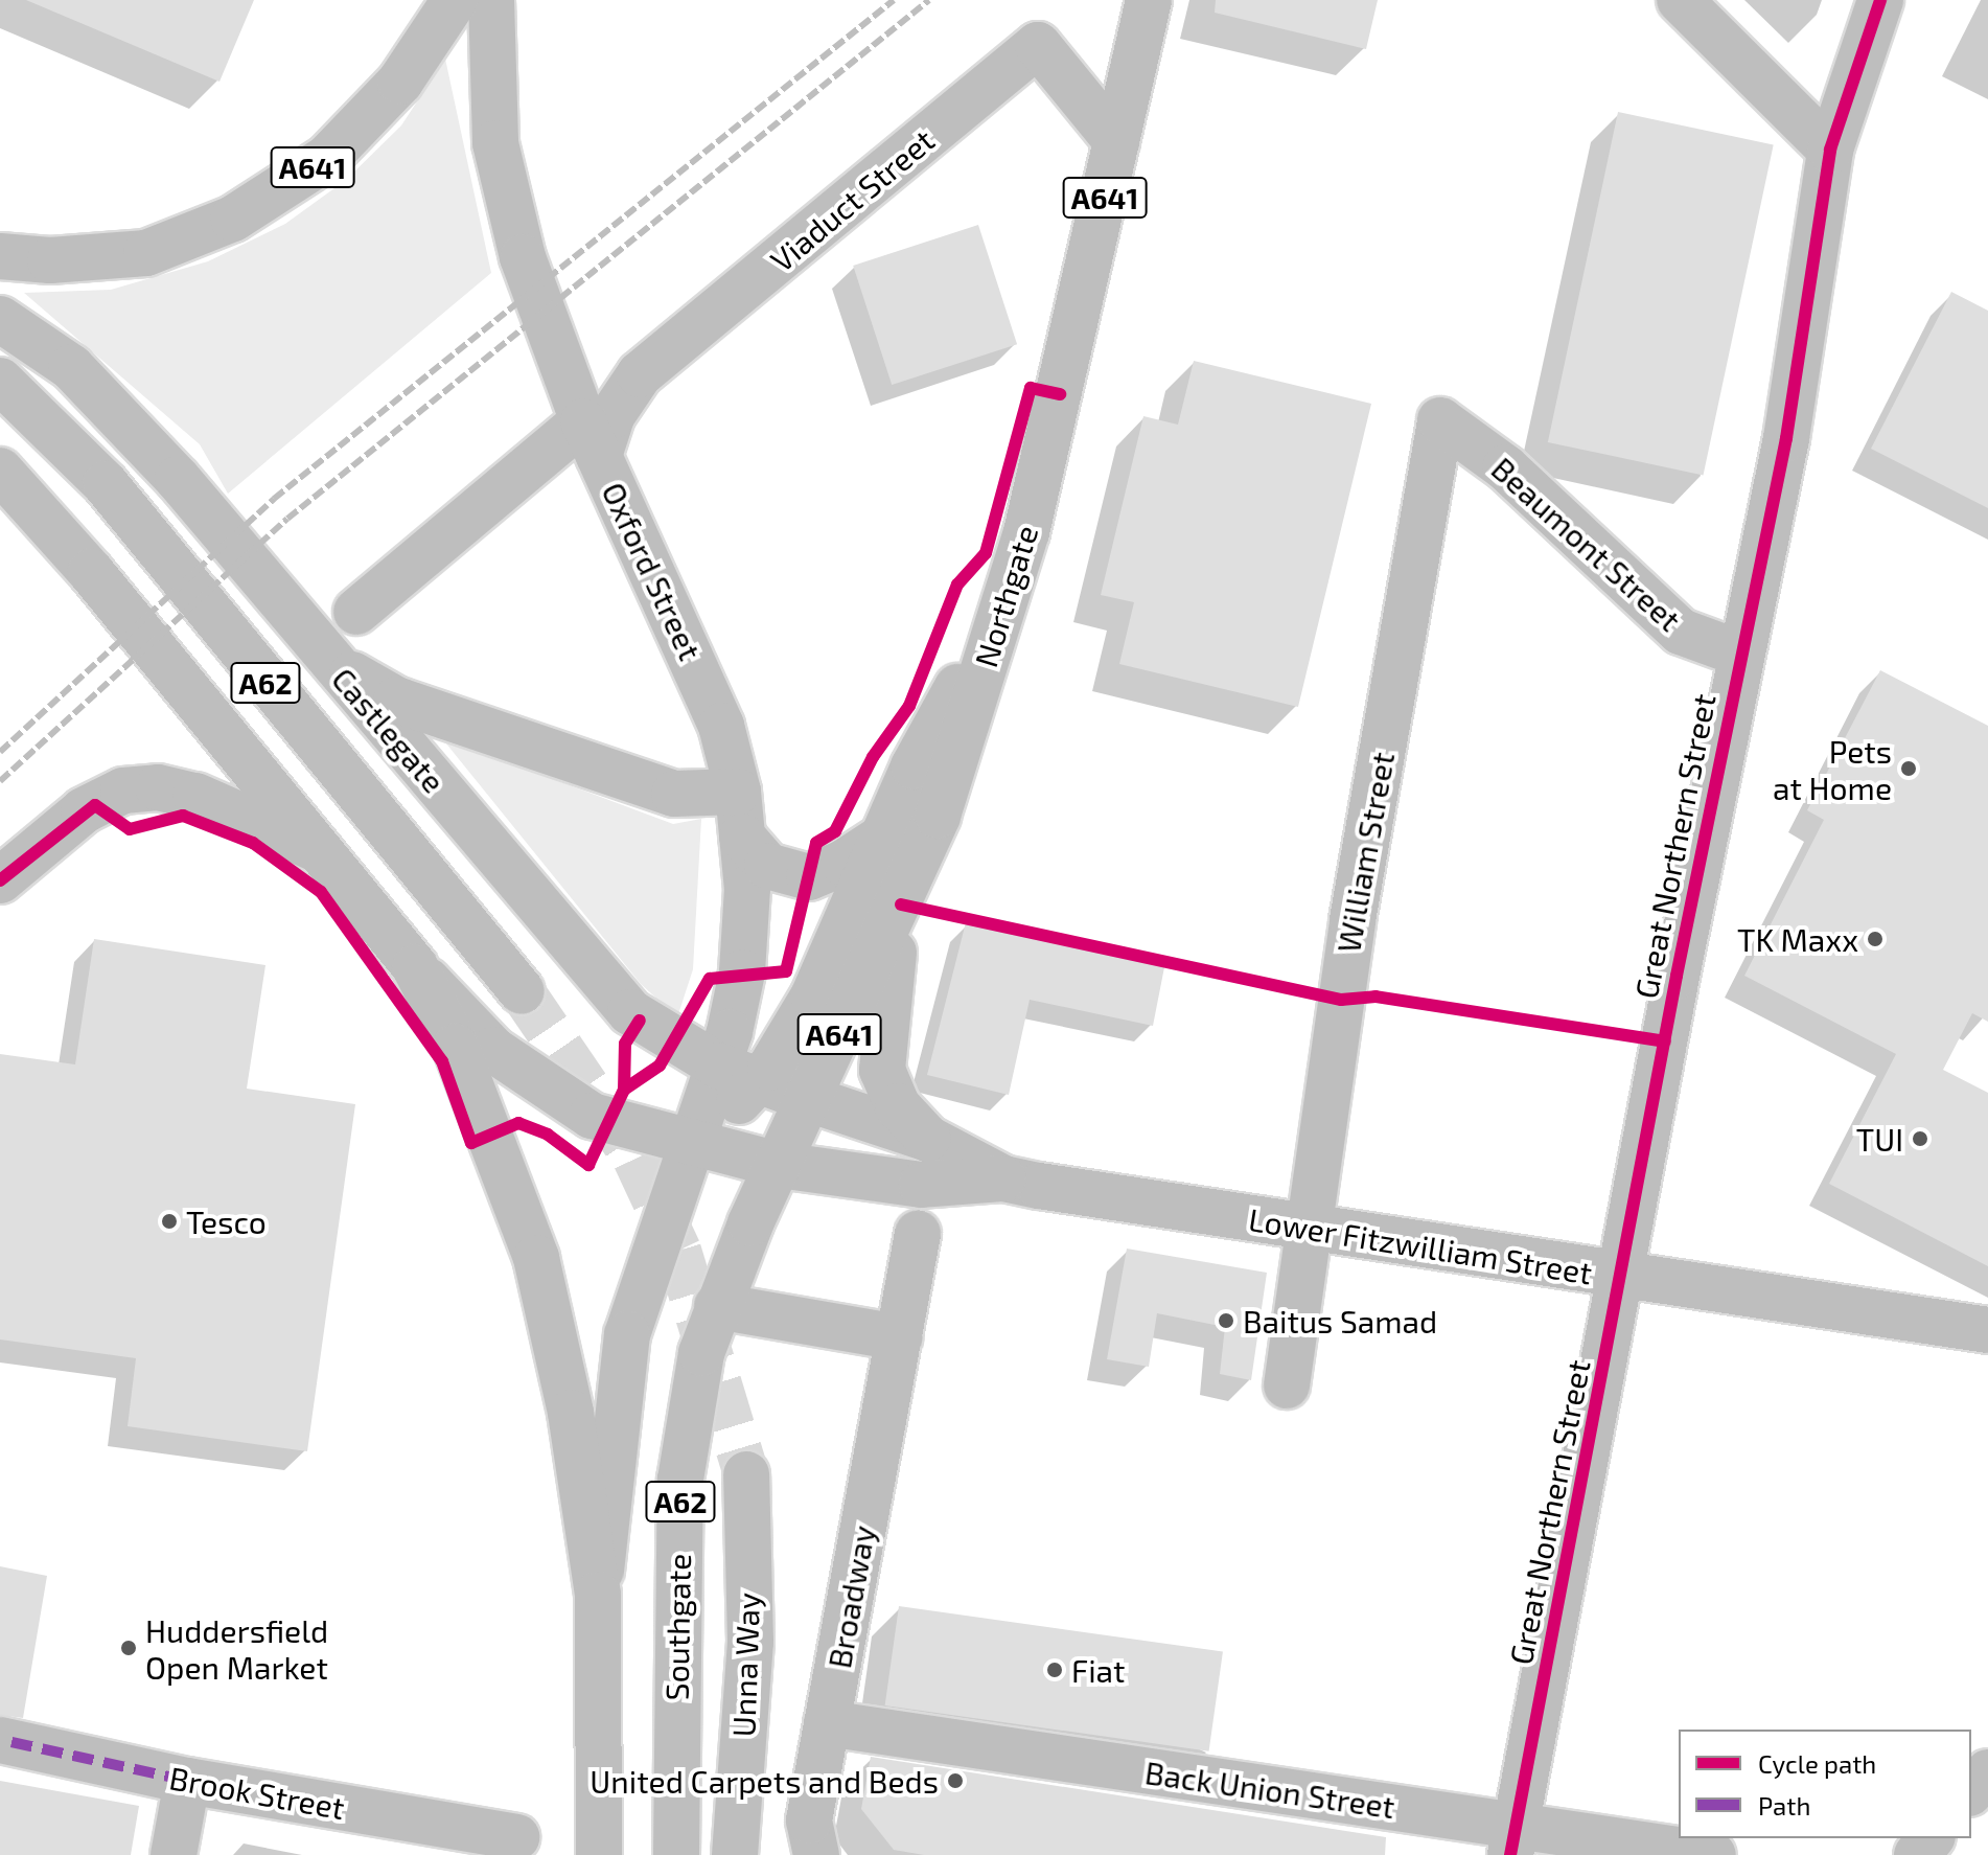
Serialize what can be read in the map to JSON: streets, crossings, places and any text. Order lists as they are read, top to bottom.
{
  "streets": {
    "main road": [
      "A641",
      "Viaduct Street",
      "Beaumont Street",
      "Oxford Street",
      "Northgate",
      "A62",
      "Castlegate",
      "Great Northern Street",
      "William Street",
      "Lower Fitzwilliam Street",
      "Broadway",
      "Southgate",
      "Unna Way",
      "Back Union Street",
      "Brook Street"
    ]
  },
  "crossings": [
    ["A641", "Oxford Street"],
    ["A641", "Northgate"],
    ["A641", "A62"],
    ["A641", "Castlegate"],
    ["Viaduct Street", "Oxford Street"],
    ["Viaduct Street", "Northgate"],
    ["Beaumont Street", "Great Northern Street"],
    ["Beaumont Street", "William Street"],
    ["Oxford Street", "A62"],
    ["Oxford Street", "Castlegate"],
    ["Northgate", "A62"],
    ["Northgate", "Castlegate"],
    ["Northgate", "Lower Fitzwilliam Street"],
    ["Northgate", "Southgate"],
    ["A62", "Lower Fitzwilliam Street"],
    ["A62", "Southgate"],
    ["Castlegate", "Lower Fitzwilliam Street"],
    ["Great Northern Street", "Lower Fitzwilliam Street"],
    ["Great Northern Street", "Back Union Street"],
    ["William Street", "Lower Fitzwilliam Street"],
    ["Lower Fitzwilliam Street", "Southgate"],
    ["Broadway", "Back Union Street"]
  ],
  "places": [
    "Pets at Home",
    "TK Maxx",
    "TUI",
    "Tesco",
    "Baitus Samad",
    "Huddersfield Open Market",
    "Fiat",
    "United Carpets and Beds"
  ],
  "legend": ["Cycle path", "Path"]
}
